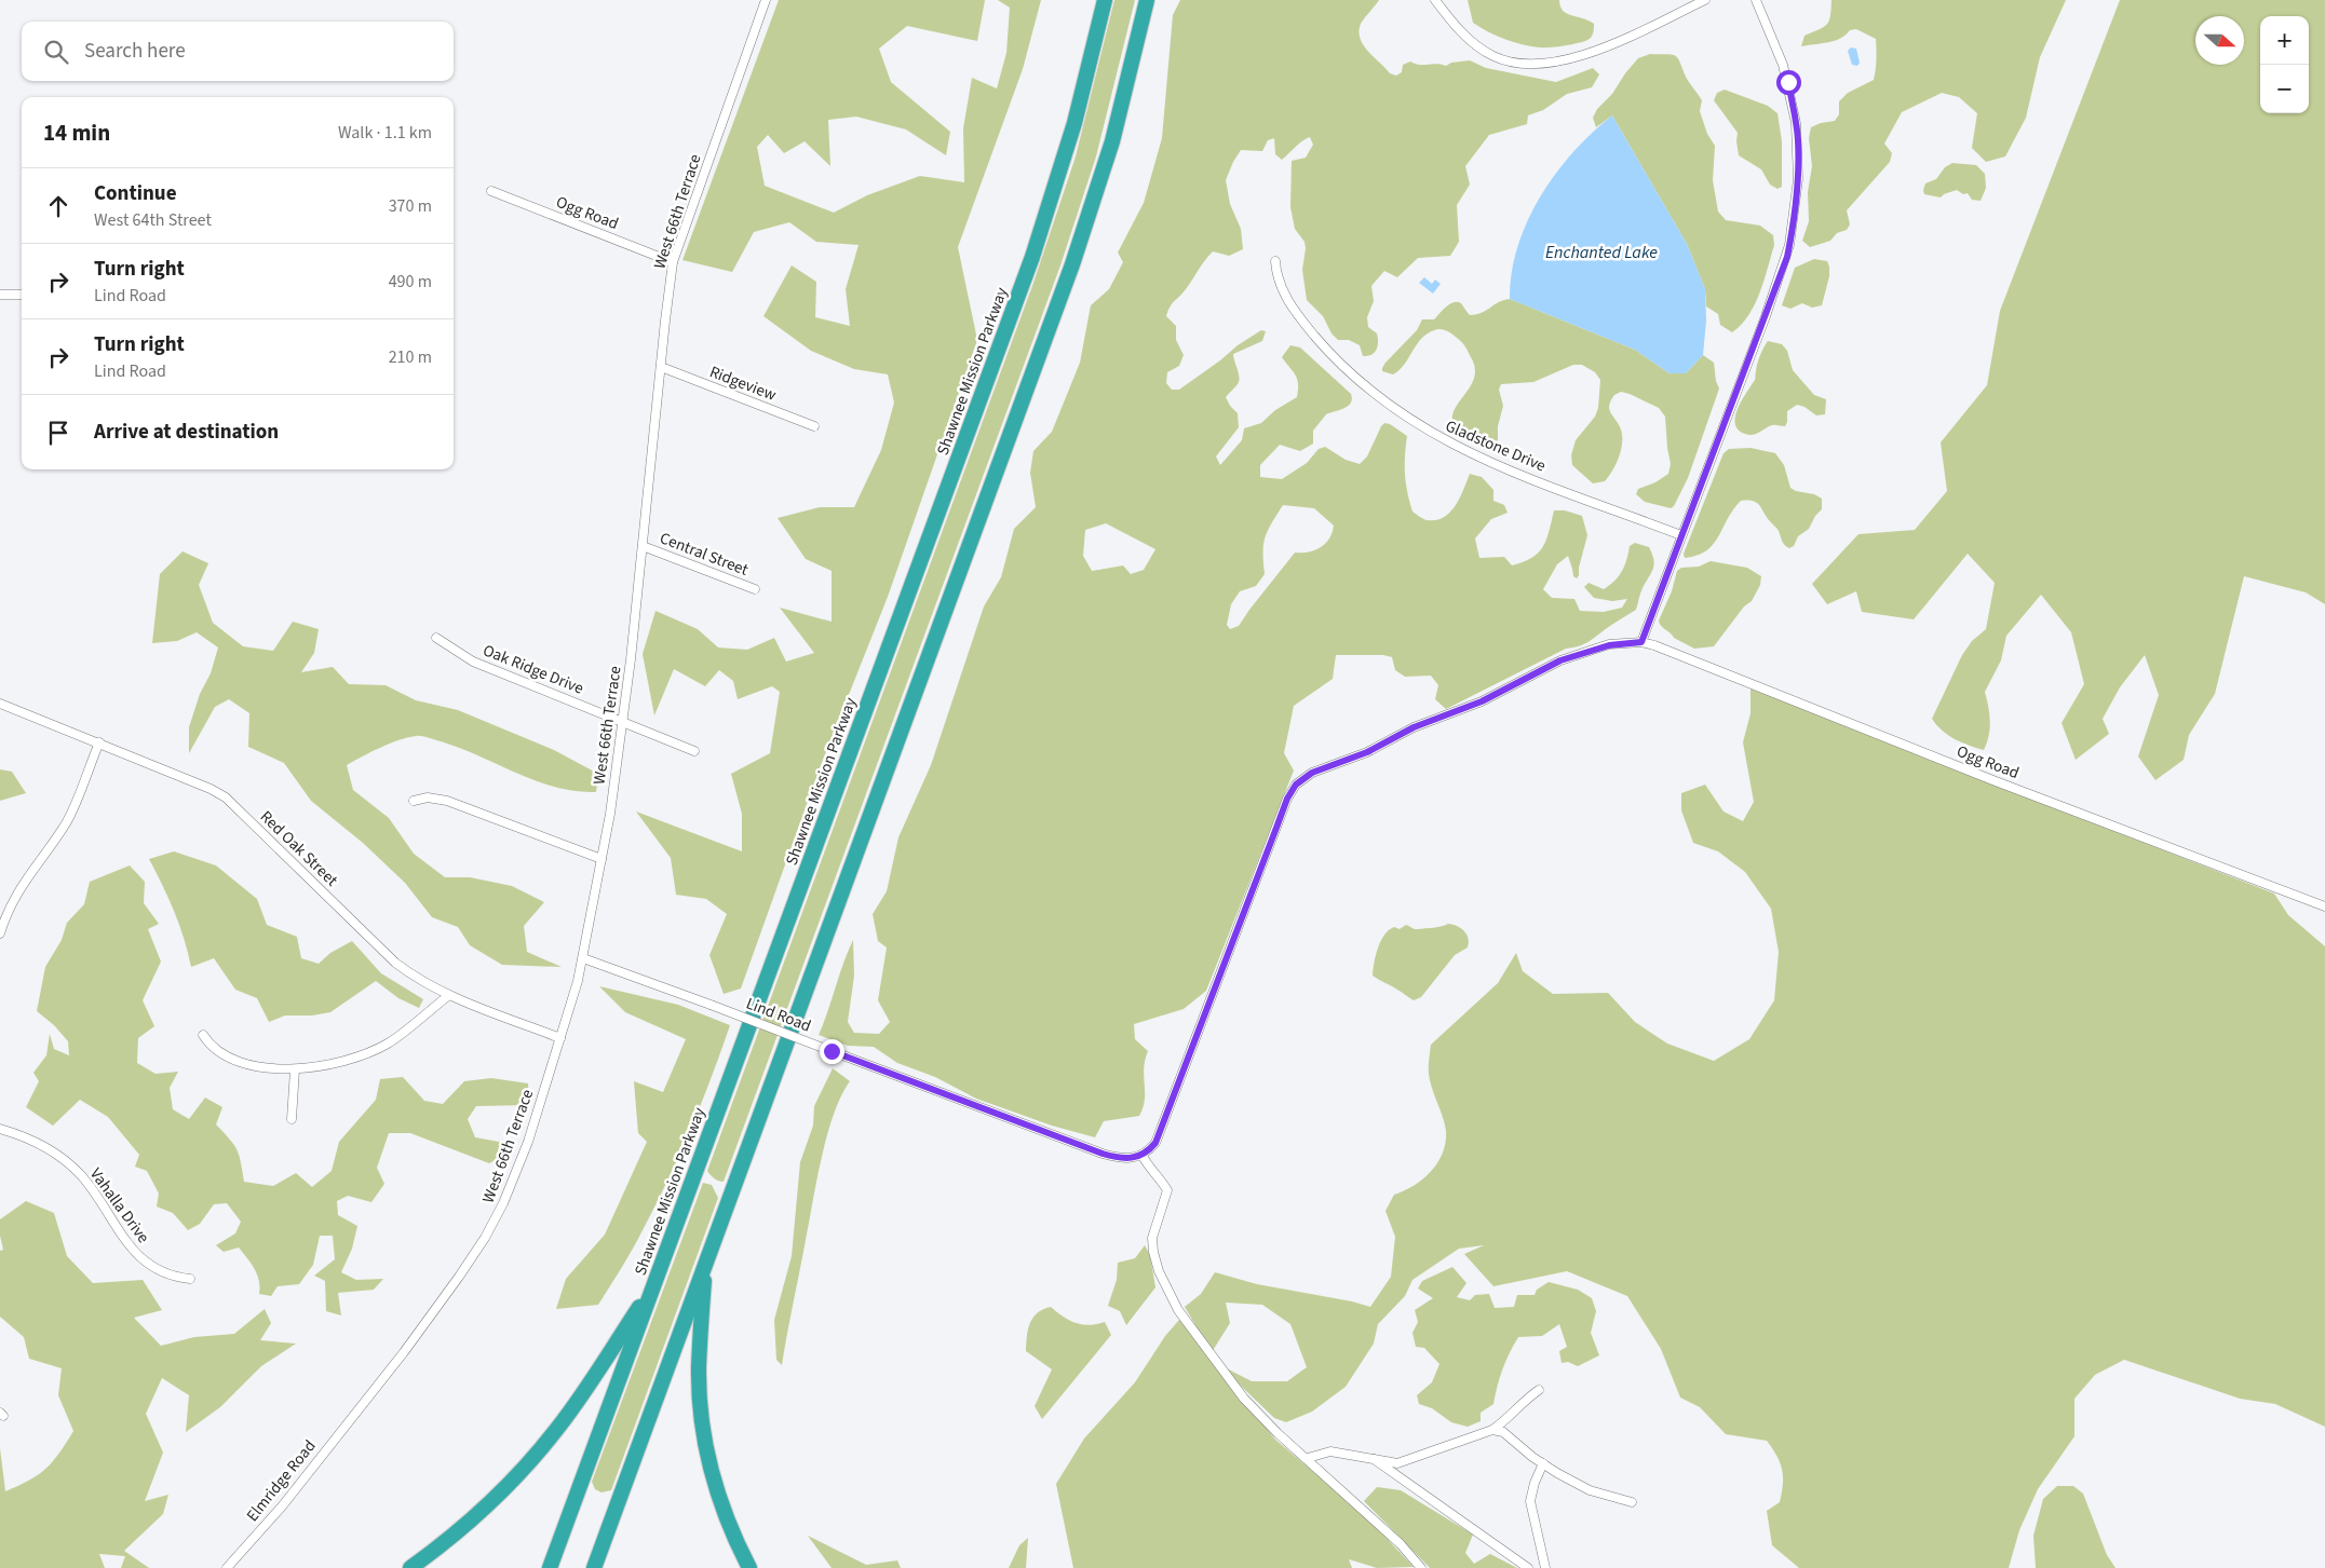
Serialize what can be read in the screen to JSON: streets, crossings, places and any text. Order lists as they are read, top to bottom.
{
  "streets": {
    "highway": ["Shawnee Mission Parkway"],
    "street": [
      "West 66th Terrace",
      "Ogg Road",
      "Ridgeview",
      "Gladstone Drive",
      "Central Street",
      "Oak Ridge Drive",
      "Red Oak Street",
      "Lind Road",
      "Vahalla Drive",
      "Elmridge Road"
    ]
  },
  "crossings": [
    ["West 66th Terrace", "Ogg Road"],
    ["West 66th Terrace", "Ridgeview"],
    ["West 66th Terrace", "Central Street"],
    ["West 66th Terrace", "Oak Ridge Drive"],
    ["West 66th Terrace", "Red Oak Street"],
    ["West 66th Terrace", "Lind Road"],
    ["West 66th Terrace", "Elmridge Road"]
  ],
  "water": ["Enchanted Lake"],
  "north": "right",
  "page": {
    "map_buttons": ["+", "−"],
    "search": "Search here",
    "heading": ["14 min", "Walk · 1.1 km"],
    "list": [
      ["Continue", "West 64th Street", "370 m"],
      ["Turn right", "Lind Road", "490 m"],
      ["Turn right", "Lind Road", "210 m"],
      "Arrive at destination"
    ]
  }
}
